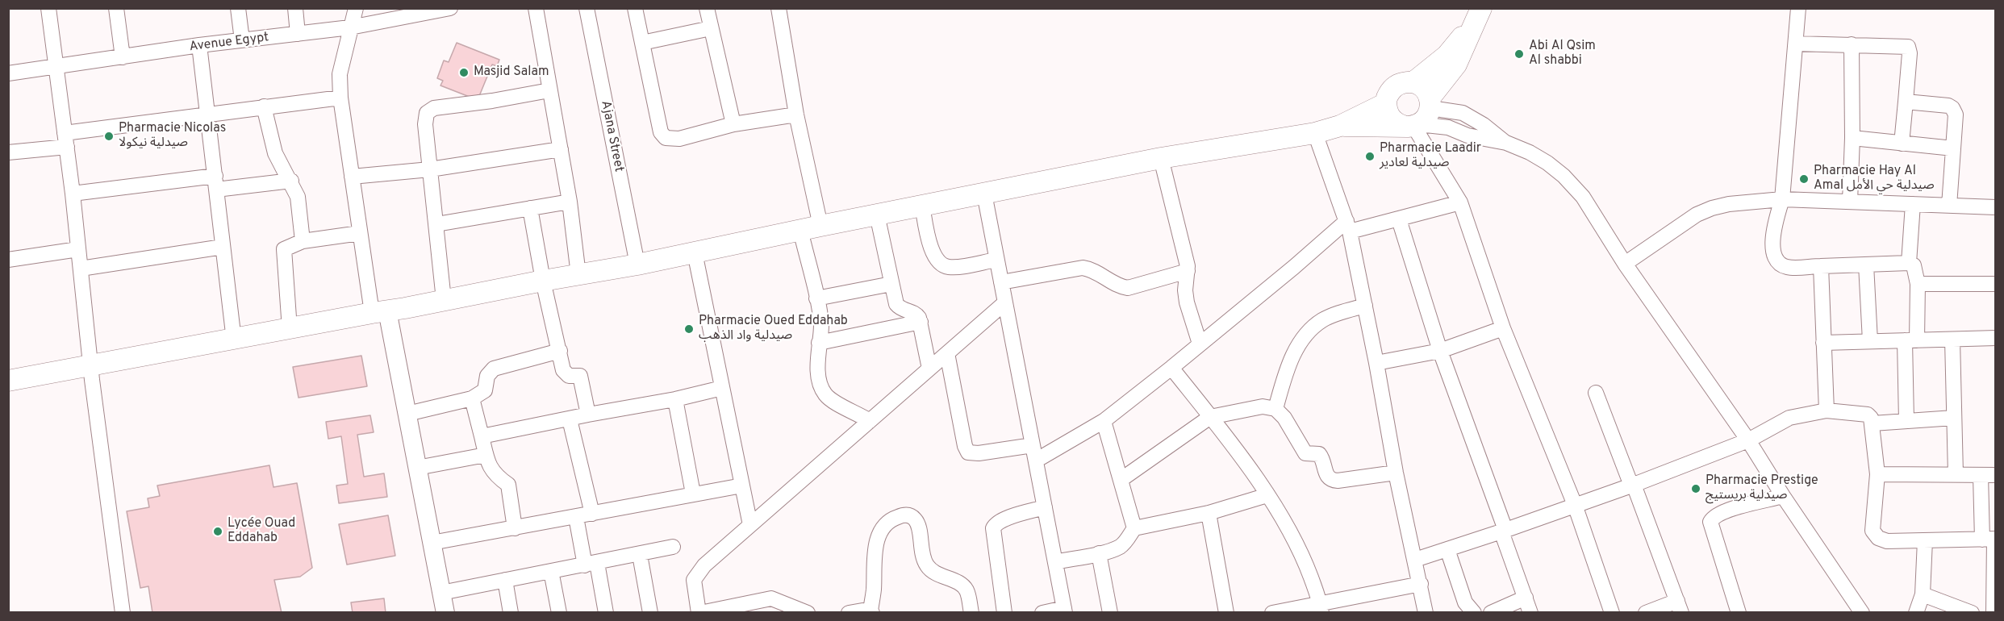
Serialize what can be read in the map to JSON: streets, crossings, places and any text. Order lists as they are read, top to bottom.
{
  "streets": {
    "street": ["Avenue Egypt", "Ajana Street"]
  },
  "places": [
    "Abi Al Qsim Al shabbi",
    "Masjid Salam",
    "Pharmacie Nicolas صيدلية نيكولا",
    "Pharmacie Laadir صيدلية لعادير",
    "Pharmacie Hay Al Amal صيدلية حي الأمل",
    "Pharmacie Oued Eddahab صيدلية واد الذهب",
    "Pharmacie Prestige صيدلية بريستيج",
    "Lycée Ouad Eddahab"
  ]
}
